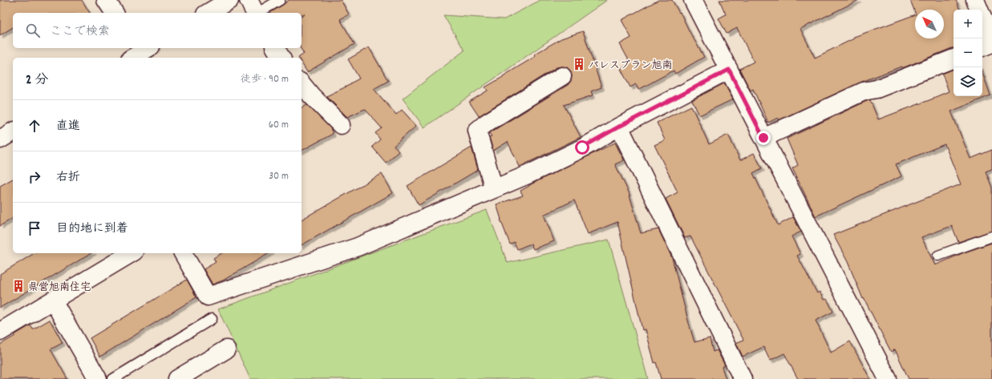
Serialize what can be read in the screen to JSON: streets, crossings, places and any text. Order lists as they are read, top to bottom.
{
  "places": {
    "building": ["パレスブラン旭南", "県営旭南住宅"]
  },
  "north": "top left",
  "page": {
    "map_buttons": ["+", "−"],
    "search": "ここで検索",
    "heading": ["2 分", "徒歩 · 90 m"],
    "list": [
      ["直進", "60 m"],
      ["右折", "30 m"],
      "目的地に到着"
    ]
  }
}
